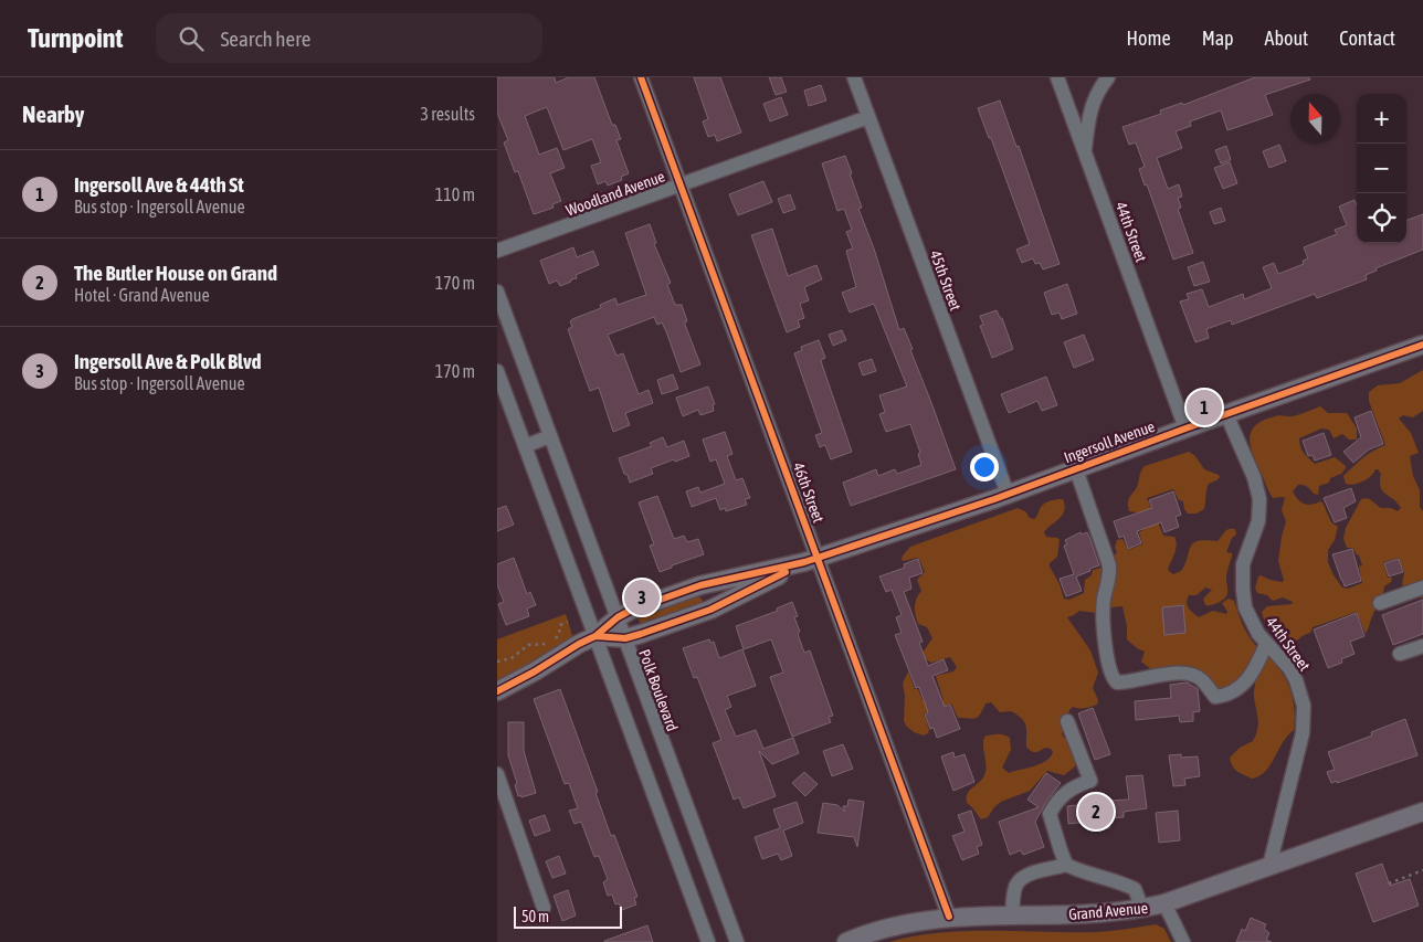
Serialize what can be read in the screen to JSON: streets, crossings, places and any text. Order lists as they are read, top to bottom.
{
  "streets": {
    "main road": ["Ingersoll Avenue", "Grand Avenue"],
    "street": [
      "Woodland Avenue",
      "44th Street",
      "45th Street",
      "46th Street",
      "Polk Boulevard"
    ]
  },
  "crossings": [
    ["Woodland Avenue", "45th Street"],
    ["Woodland Avenue", "46th Street"],
    ["44th Street", "Ingersoll Avenue"],
    ["44th Street", "Grand Avenue"],
    ["45th Street", "Ingersoll Avenue"],
    ["Ingersoll Avenue", "46th Street"],
    ["Ingersoll Avenue", "Polk Boulevard"],
    ["46th Street", "Grand Avenue"]
  ],
  "scale_bar": "50 m",
  "north": "top",
  "page": {
    "header": "Turnpoint",
    "search": "Search here",
    "nav": [
      "Home",
      "Map",
      "About",
      "Contact"
    ],
    "heading": ["Nearby", "3 results"],
    "map_buttons": ["+", "−"],
    "list": [
      {
        "mark": "1",
        "name": "Ingersoll Ave & 44th St",
        "note": "Bus stop · Ingersoll Avenue",
        "value": "110 m"
      },
      {
        "mark": "2",
        "name": "The Butler House on Grand",
        "note": "Hotel · Grand Avenue",
        "value": "170 m"
      },
      {
        "mark": "3",
        "name": "Ingersoll Ave & Polk Blvd",
        "note": "Bus stop · Ingersoll Avenue",
        "value": "170 m"
      }
    ],
    "pins": ["1", "3", "2"],
    "scale": "50 m"
  }
}
